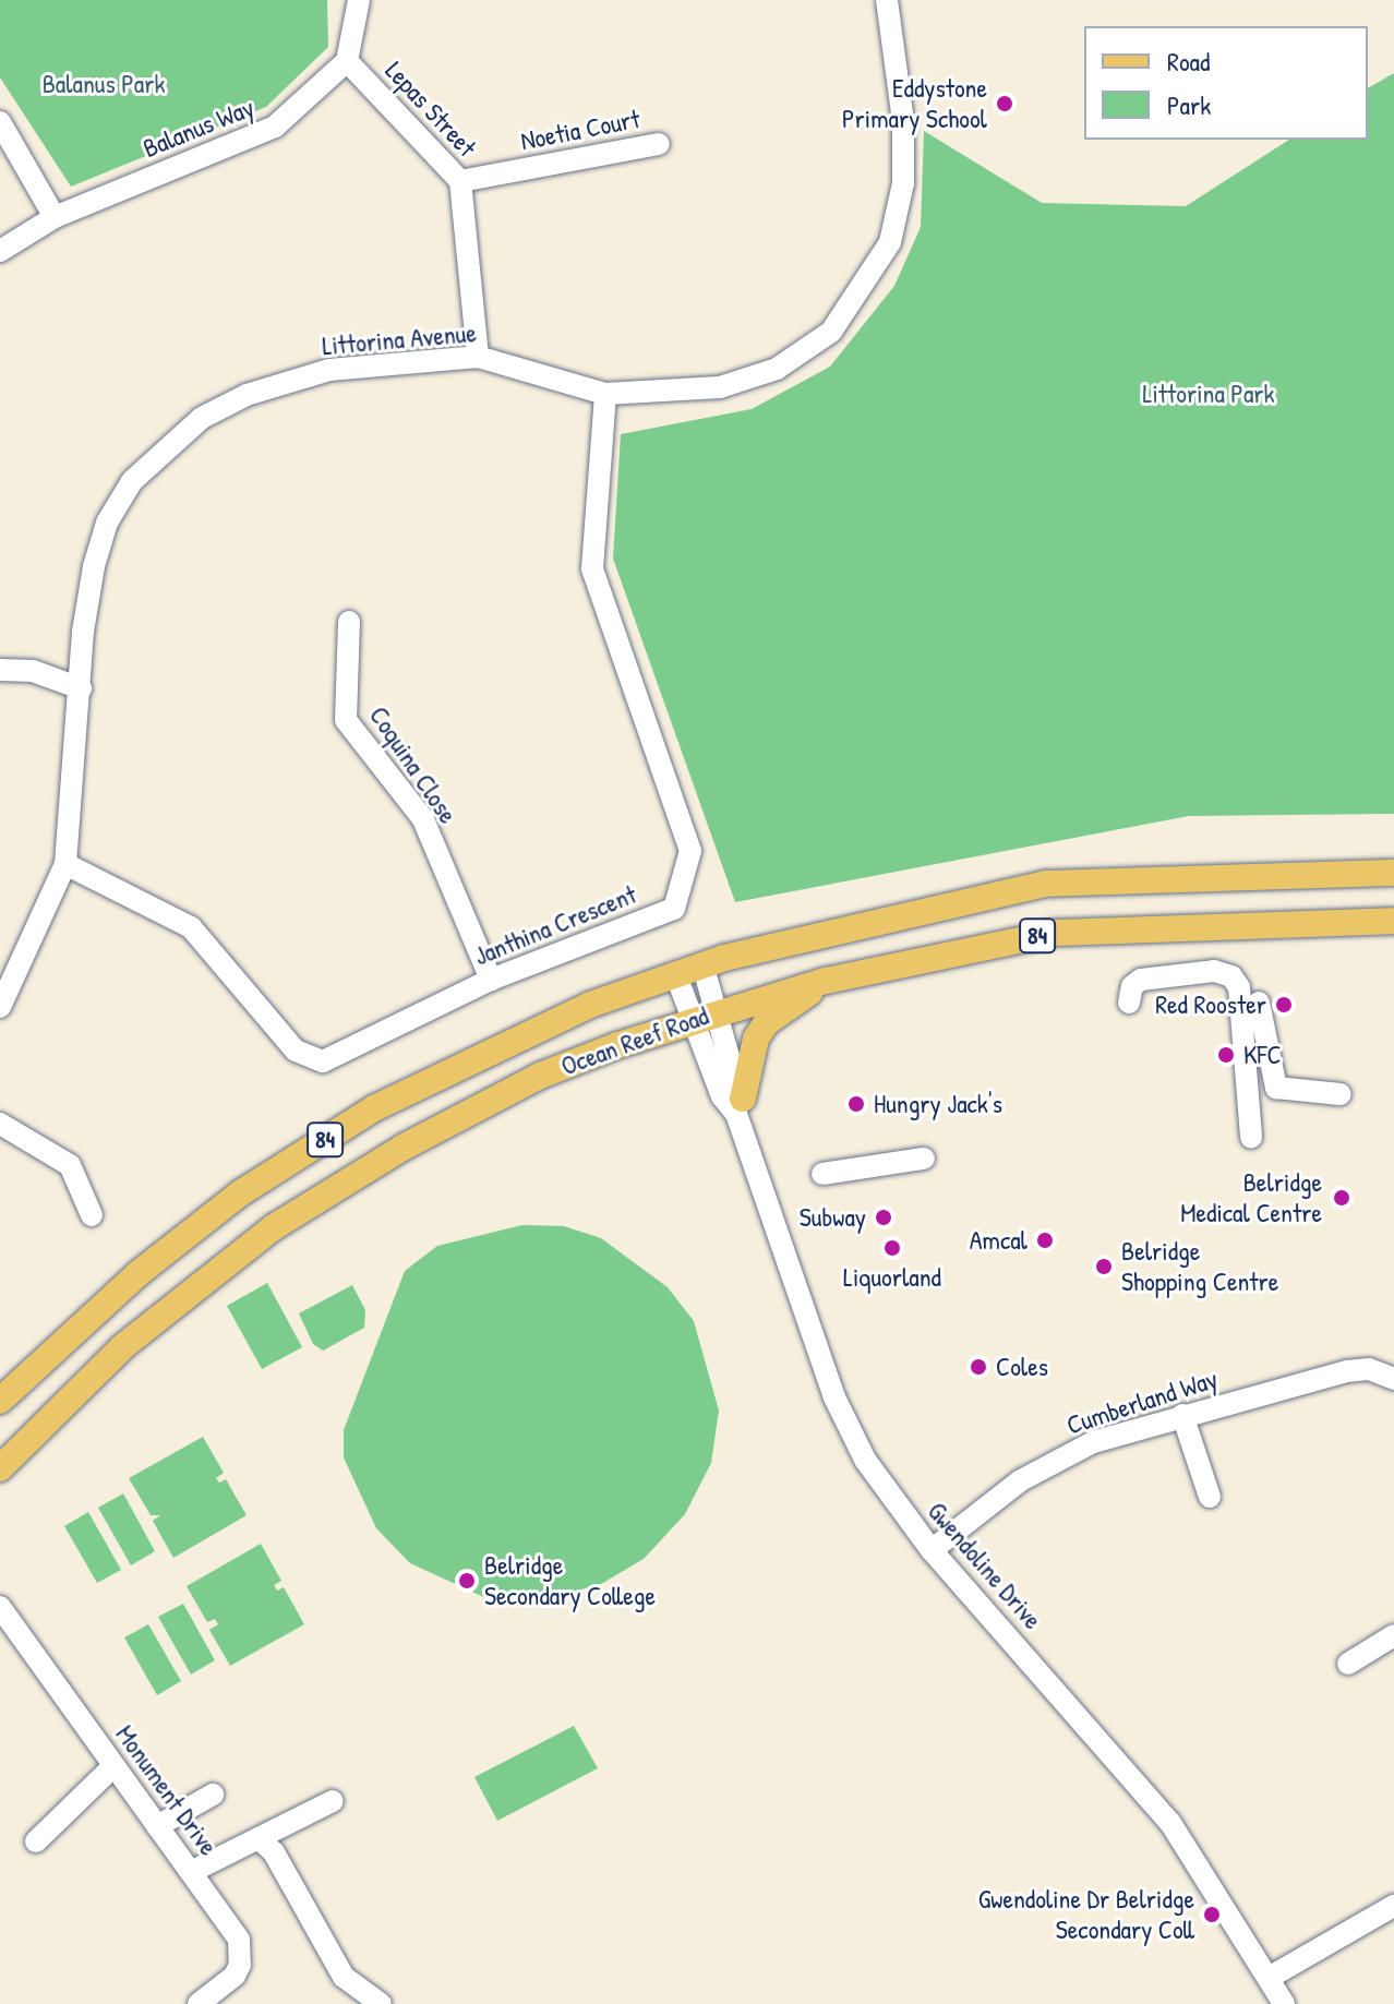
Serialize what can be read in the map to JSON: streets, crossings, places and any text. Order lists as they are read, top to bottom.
{
  "streets": {
    "main road": ["84", "Ocean Reef Road"],
    "street": [
      "Lepas Street",
      "Balanus Way",
      "Noetia Court",
      "Littorina Avenue",
      "Coquina Close",
      "Janthina Crescent",
      "Cumberland Way",
      "Gwendoline Drive",
      "Monument Drive"
    ]
  },
  "crossings": [
    ["Lepas Street", "Balanus Way"],
    ["Lepas Street", "Noetia Court"],
    ["Lepas Street", "Littorina Avenue"],
    ["Littorina Avenue", "Janthina Crescent"],
    ["Coquina Close", "Janthina Crescent"],
    ["Ocean Reef Road", "Gwendoline Drive"],
    ["Cumberland Way", "Gwendoline Drive"]
  ],
  "parks": ["Balanus Park", "Littorina Park"],
  "places": [
    "Eddystone Primary School",
    "Red Rooster",
    "KFC",
    "Hungry Jack's",
    "Belridge Medical Centre",
    "Subway",
    "Amcal",
    "Liquorland",
    "Belridge Shopping Centre",
    "Coles",
    "Belridge Secondary College",
    "Gwendoline Dr Belridge Secondary Coll"
  ],
  "legend": ["Road", "Park"]
}
